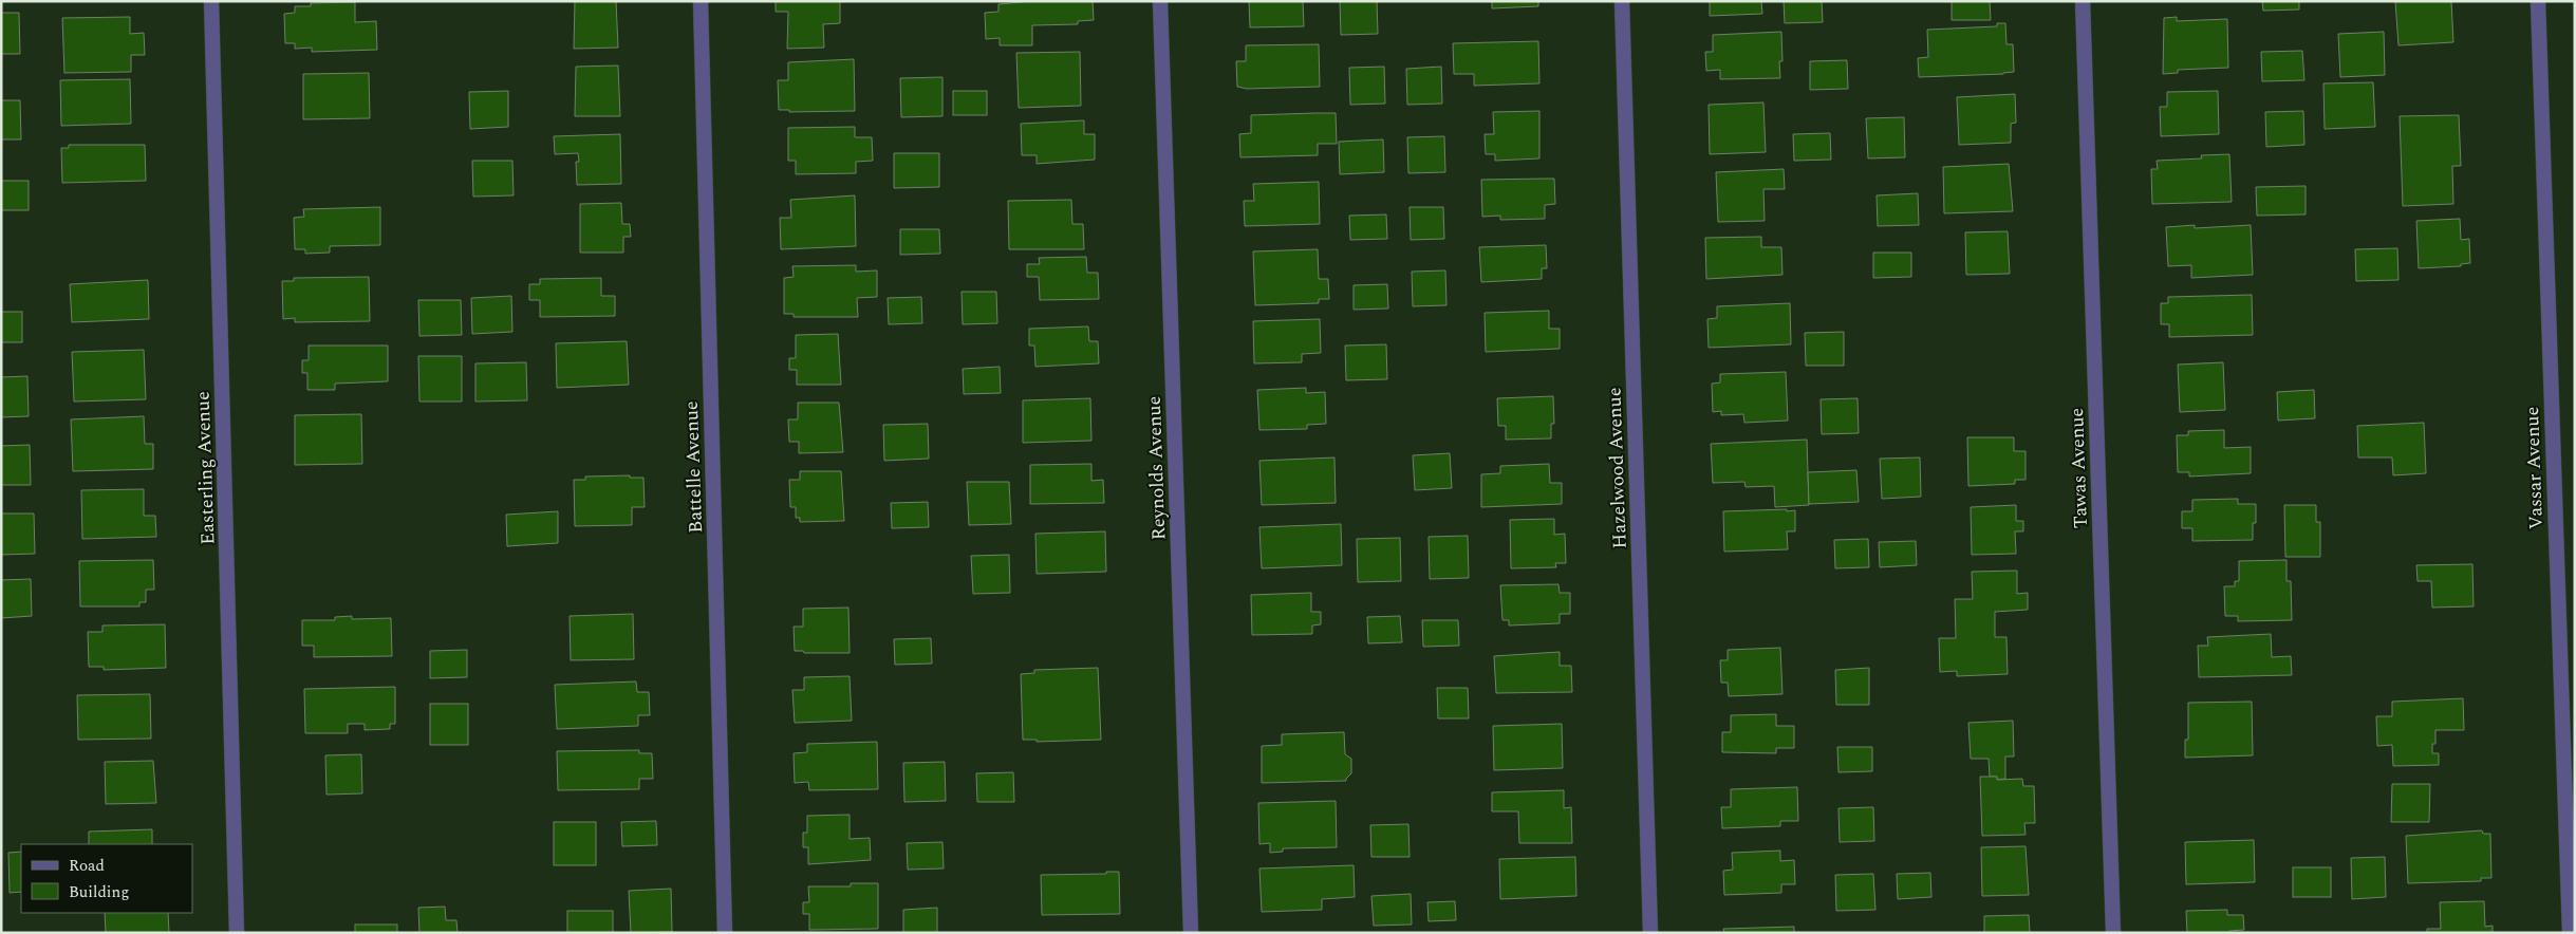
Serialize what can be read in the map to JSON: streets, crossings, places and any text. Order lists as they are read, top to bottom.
{
  "streets": {
    "street": [
      "Battelle Avenue",
      "Easterling Avenue",
      "Reynolds Avenue",
      "Hazelwood Avenue",
      "Tawas Avenue",
      "Vassar Avenue"
    ]
  },
  "legend": ["Road", "Building"]
}
